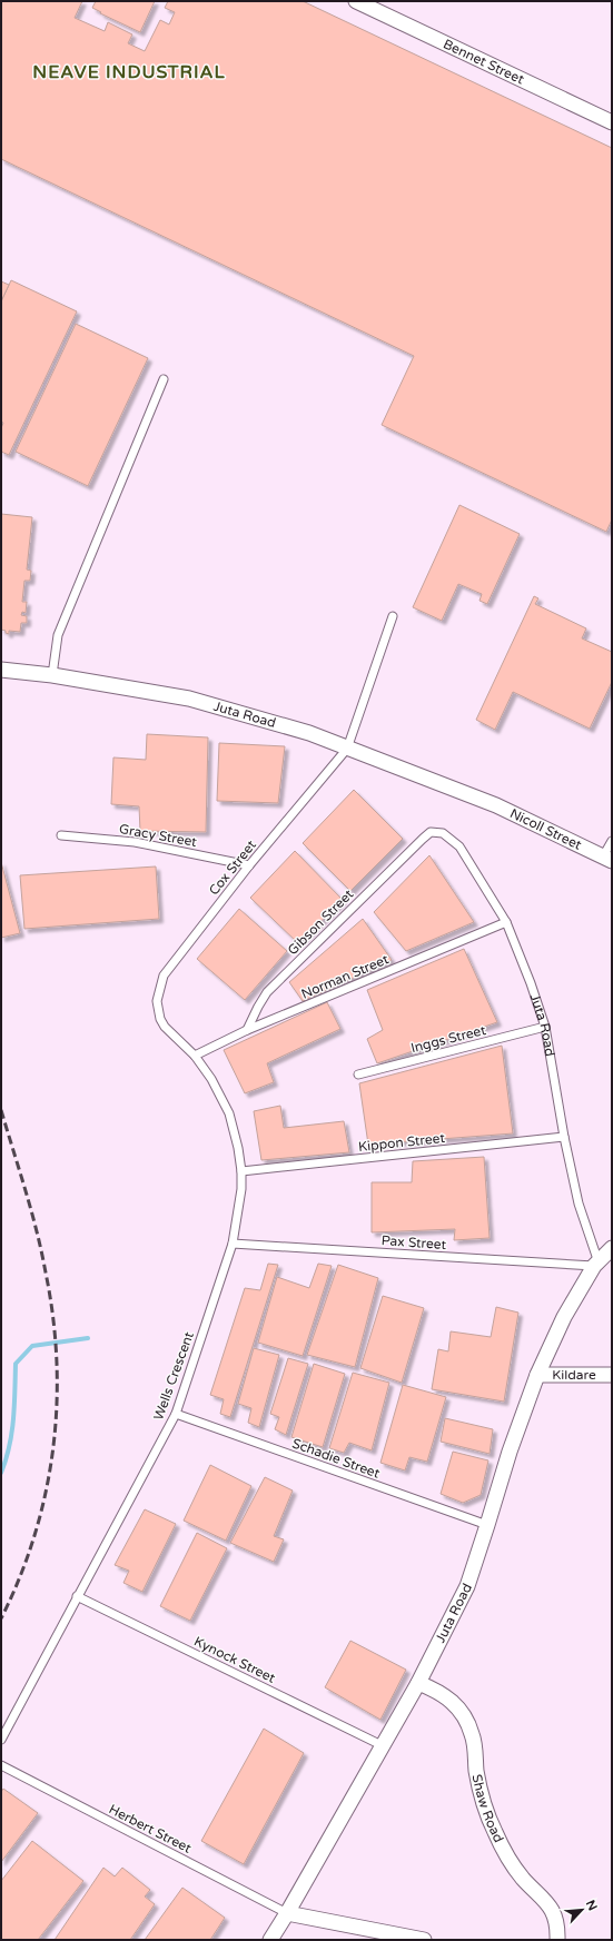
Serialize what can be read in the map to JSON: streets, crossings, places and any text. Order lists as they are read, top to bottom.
{
  "streets": {
    "street": [
      "Bennet Street",
      "Juta Road",
      "Nicoll Street",
      "Kildare",
      "Shaw Road"
    ],
    "lane": [
      "Gracy Street",
      "Cox Street",
      "Gibson Street",
      "Norman Street",
      "Inggs Street",
      "Kippon Street",
      "Pax Street",
      "Wells Crescent",
      "Schadie Street",
      "Kynock Street",
      "Herbert Street"
    ]
  },
  "crossings": [
    ["Juta Road", "Nicoll Street"],
    ["Juta Road", "Cox Street"],
    ["Juta Road", "Gibson Street"],
    ["Juta Road", "Norman Street"],
    ["Juta Road", "Inggs Street"],
    ["Juta Road", "Kippon Street"],
    ["Juta Road", "Pax Street"],
    ["Juta Road", "Kildare"],
    ["Juta Road", "Schadie Street"],
    ["Juta Road", "Kynock Street"],
    ["Juta Road", "Shaw Road"],
    ["Juta Road", "Herbert Street"],
    ["Gracy Street", "Cox Street"],
    ["Cox Street", "Wells Crescent"],
    ["Gibson Street", "Norman Street"],
    ["Norman Street", "Wells Crescent"],
    ["Kippon Street", "Wells Crescent"],
    ["Pax Street", "Wells Crescent"],
    ["Wells Crescent", "Schadie Street"],
    ["Wells Crescent", "Kynock Street"]
  ],
  "districts": ["NEAVE INDUSTRIAL"],
  "north": "top right"
}
